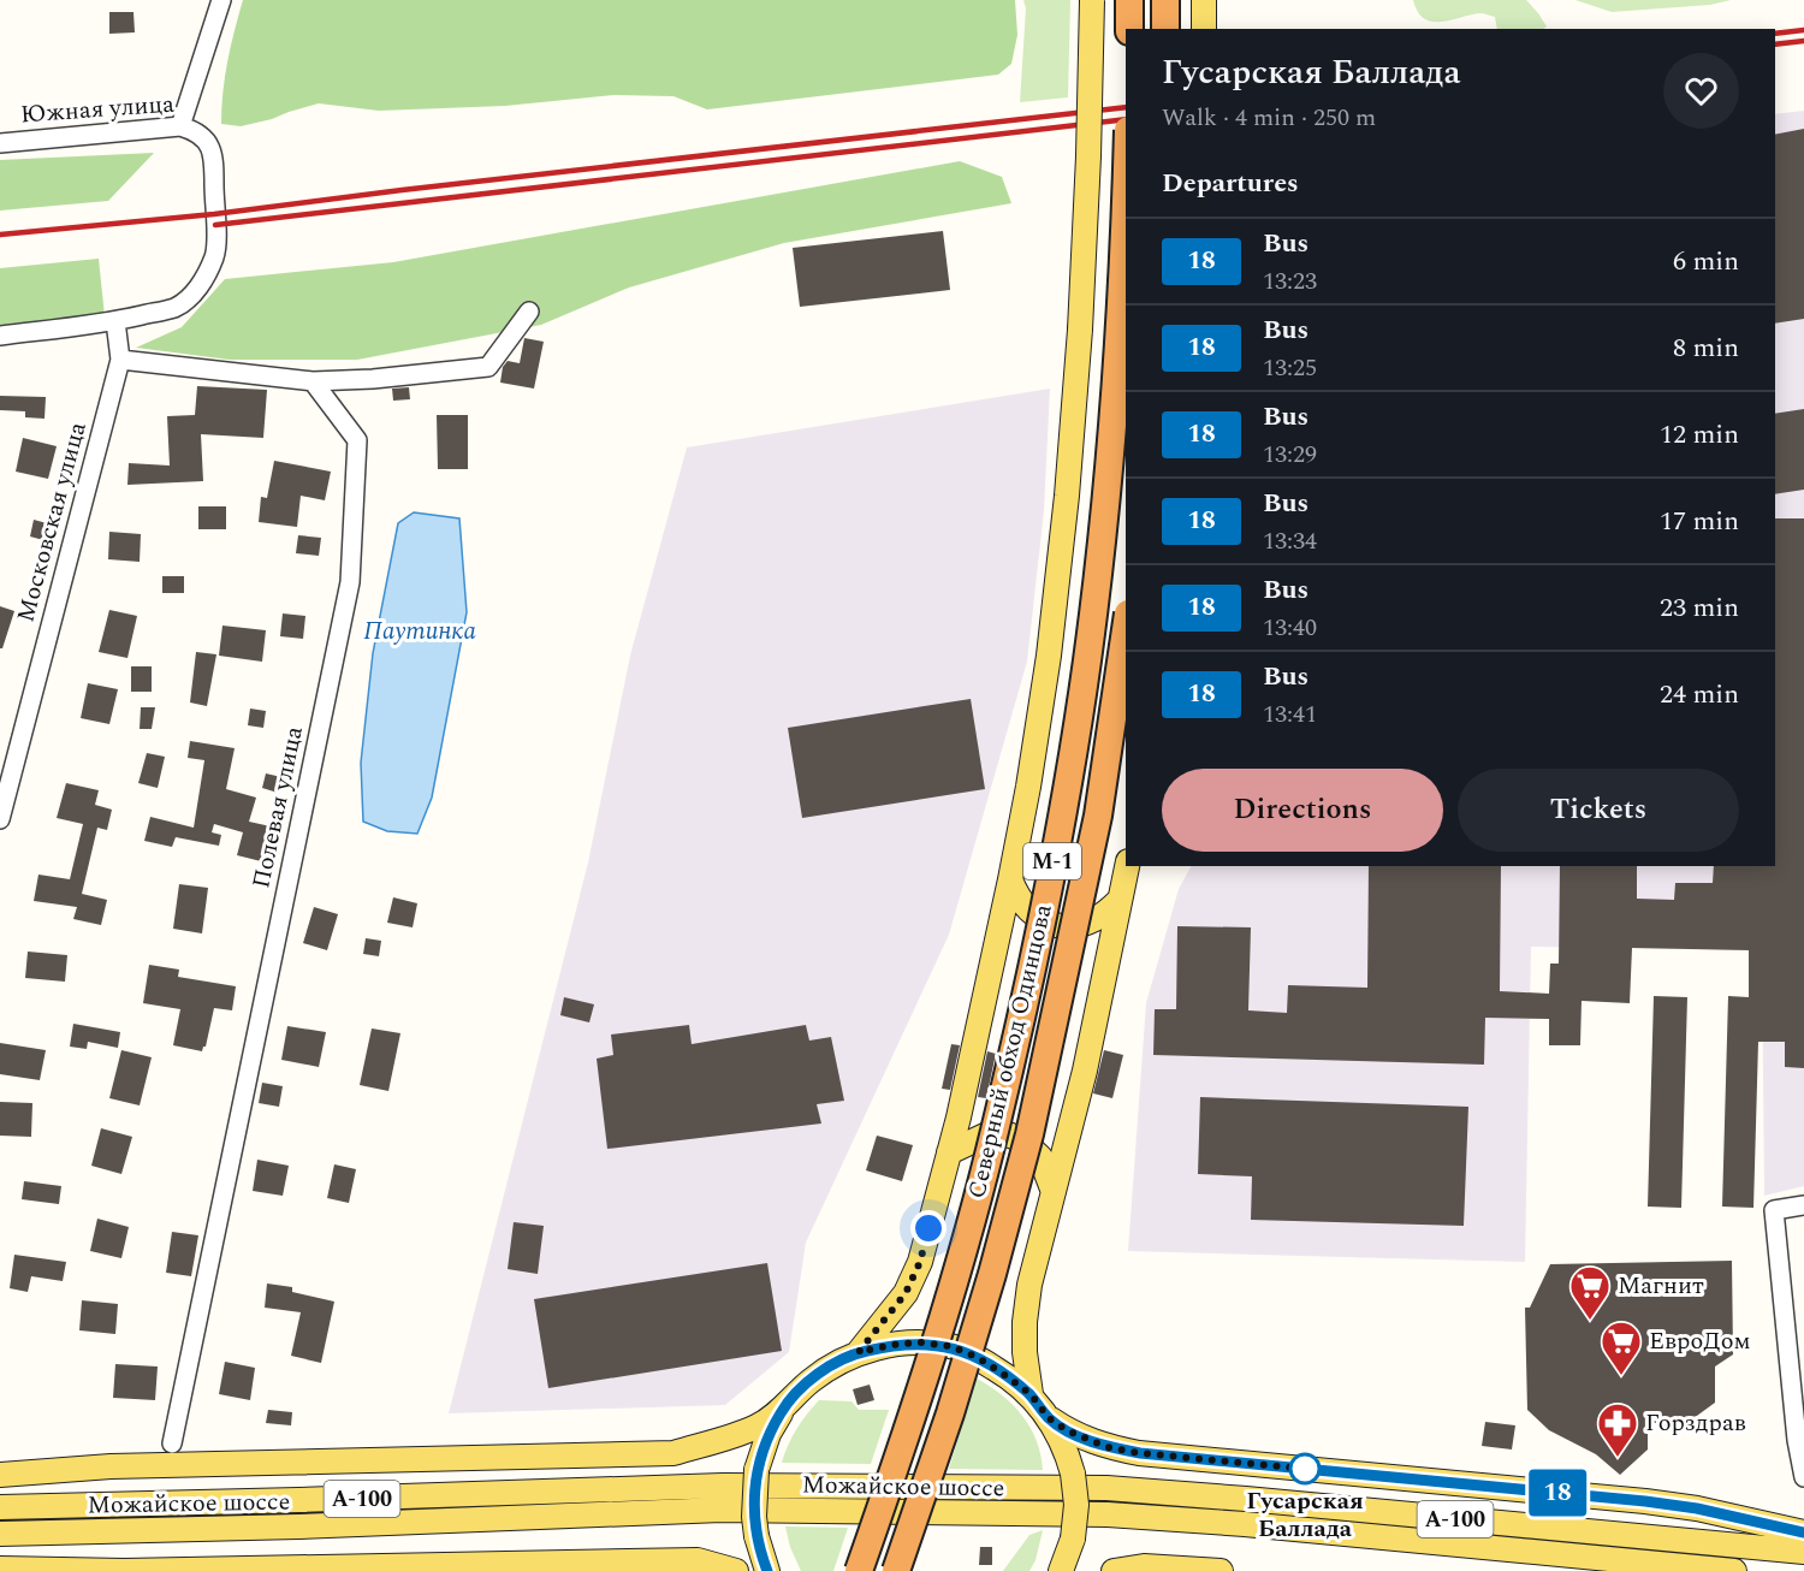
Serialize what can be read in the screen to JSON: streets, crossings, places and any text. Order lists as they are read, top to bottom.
{
  "streets": {
    "highway": ["М-1", "Северный обход Одинцова"],
    "main road": ["Можайское шоссе", "А-100"],
    "street": ["Южная улица", "Московская улица", "Полевая улица"]
  },
  "crossings": [
    ["Южная улица", "Московская улица"]
  ],
  "water": ["Паутинка"],
  "places": {
    "supermarket": ["Магнит", "ЕвроДом"],
    "pharmacy": ["Горздрав"],
    "other": ["Гусарская Баллада"]
  },
  "lines": ["bus line 18"],
  "page": {
    "on_map": "18",
    "heading": [
      ["Гусарская Баллада", "Walk · 4 min · 250 m"],
      "Departures"
    ],
    "list": [
      {
        "mark": "18",
        "name": "Bus",
        "note": "13:23",
        "value": "6 min"
      },
      {
        "mark": "18",
        "name": "Bus",
        "note": "13:25",
        "value": "8 min"
      },
      {
        "mark": "18",
        "name": "Bus",
        "note": "13:29",
        "value": "12 min"
      },
      {
        "mark": "18",
        "name": "Bus",
        "note": "13:34",
        "value": "17 min"
      },
      {
        "mark": "18",
        "name": "Bus",
        "note": "13:40",
        "value": "23 min"
      },
      {
        "mark": "18",
        "name": "Bus",
        "note": "13:41",
        "value": "24 min"
      }
    ],
    "buttons": ["Directions", "Tickets"]
  }
}
